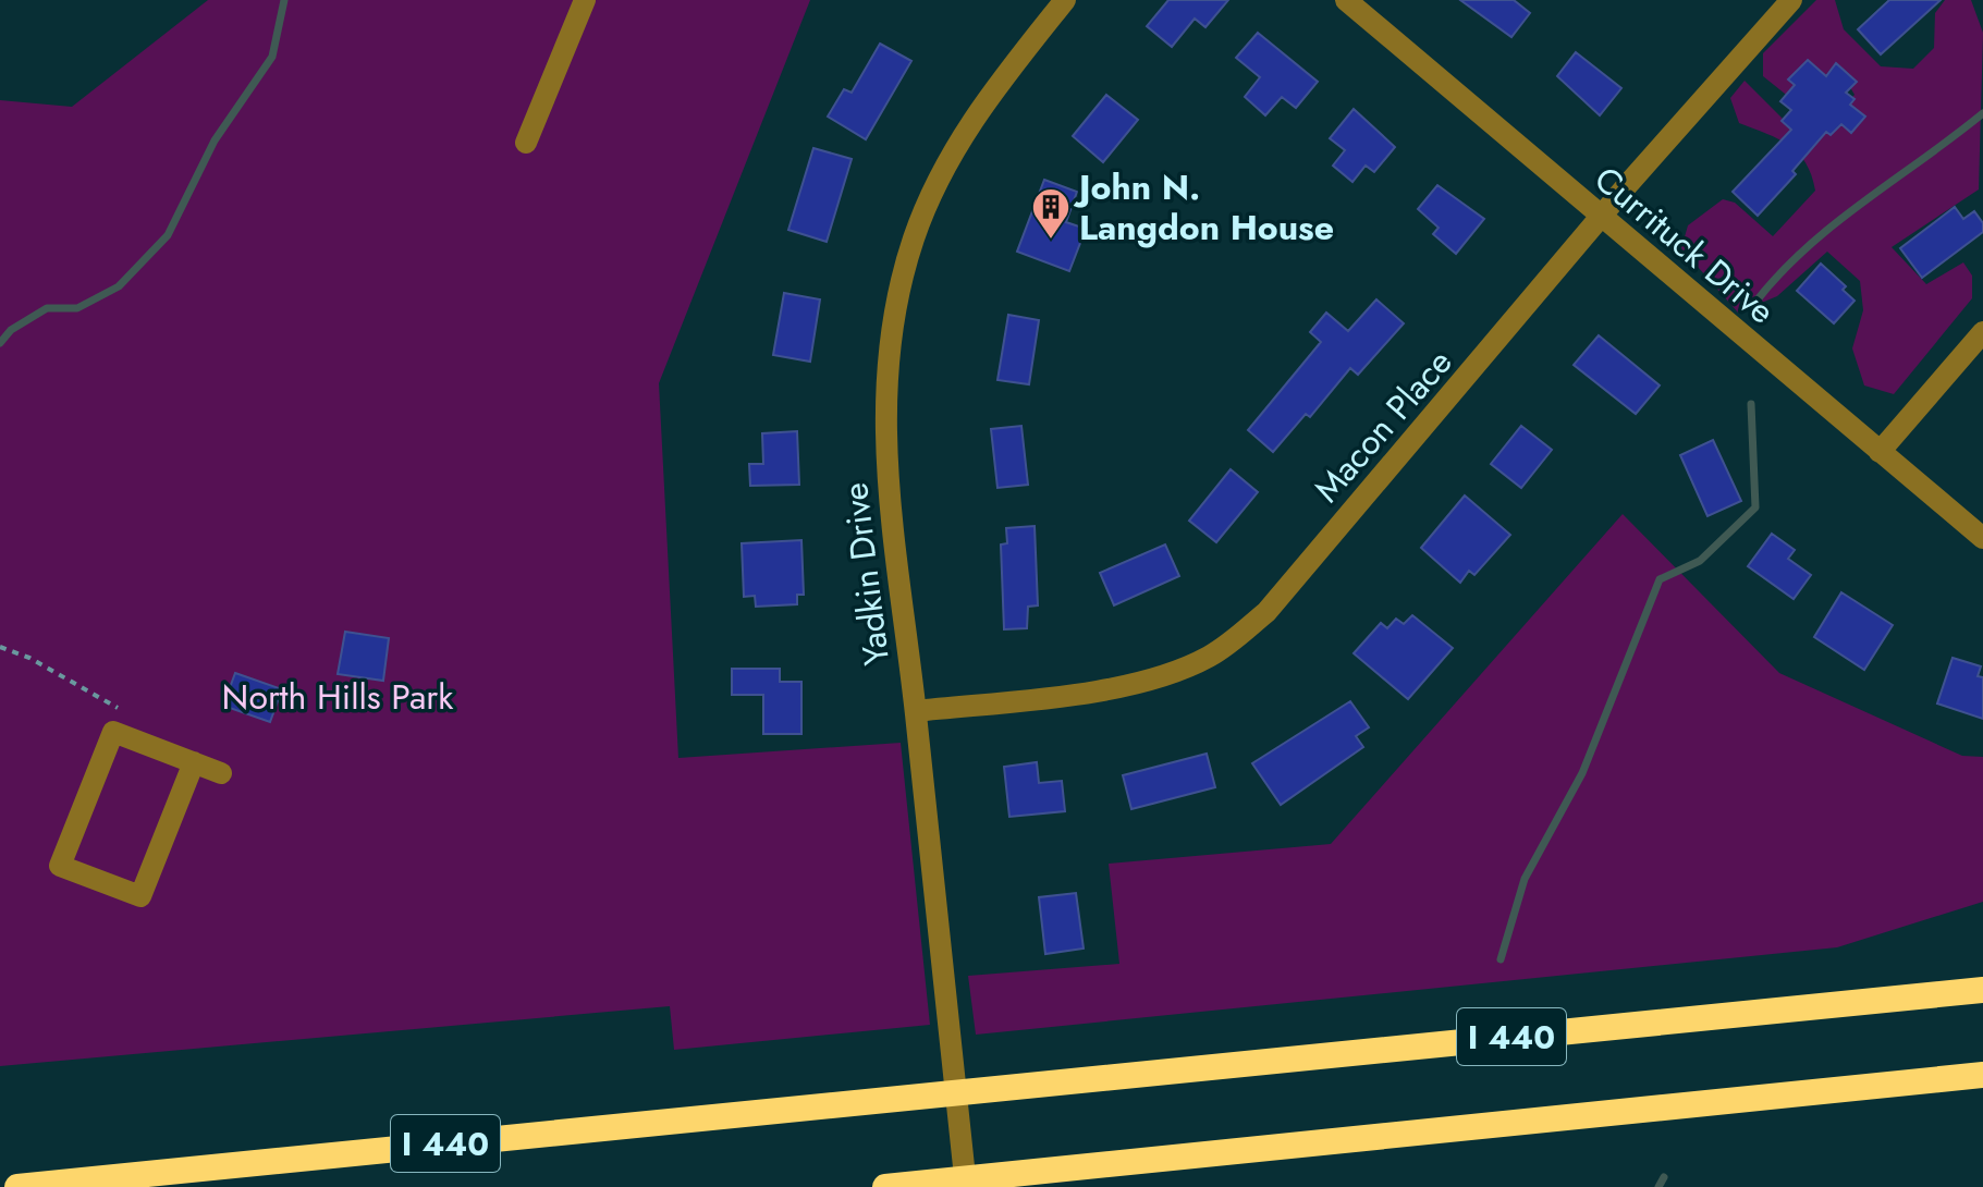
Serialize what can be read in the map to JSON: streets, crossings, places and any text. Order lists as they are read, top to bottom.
{
  "streets": {
    "highway": ["I 440"],
    "street": ["Currituck Drive", "Macon Place", "Yadkin Drive"]
  },
  "crossings": [
    ["Currituck Drive", "Macon Place"],
    ["Macon Place", "Yadkin Drive"]
  ],
  "parks": ["North Hills Park"],
  "places": {
    "building": ["John N. Langdon House"]
  }
}
